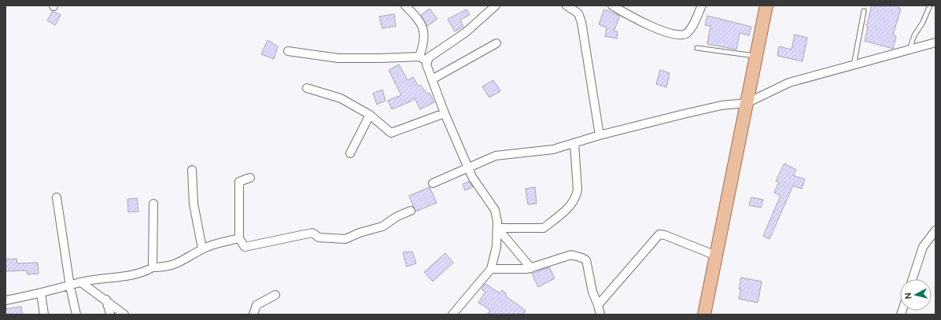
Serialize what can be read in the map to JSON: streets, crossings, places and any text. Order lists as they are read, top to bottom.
{
  "north": "left"
}
